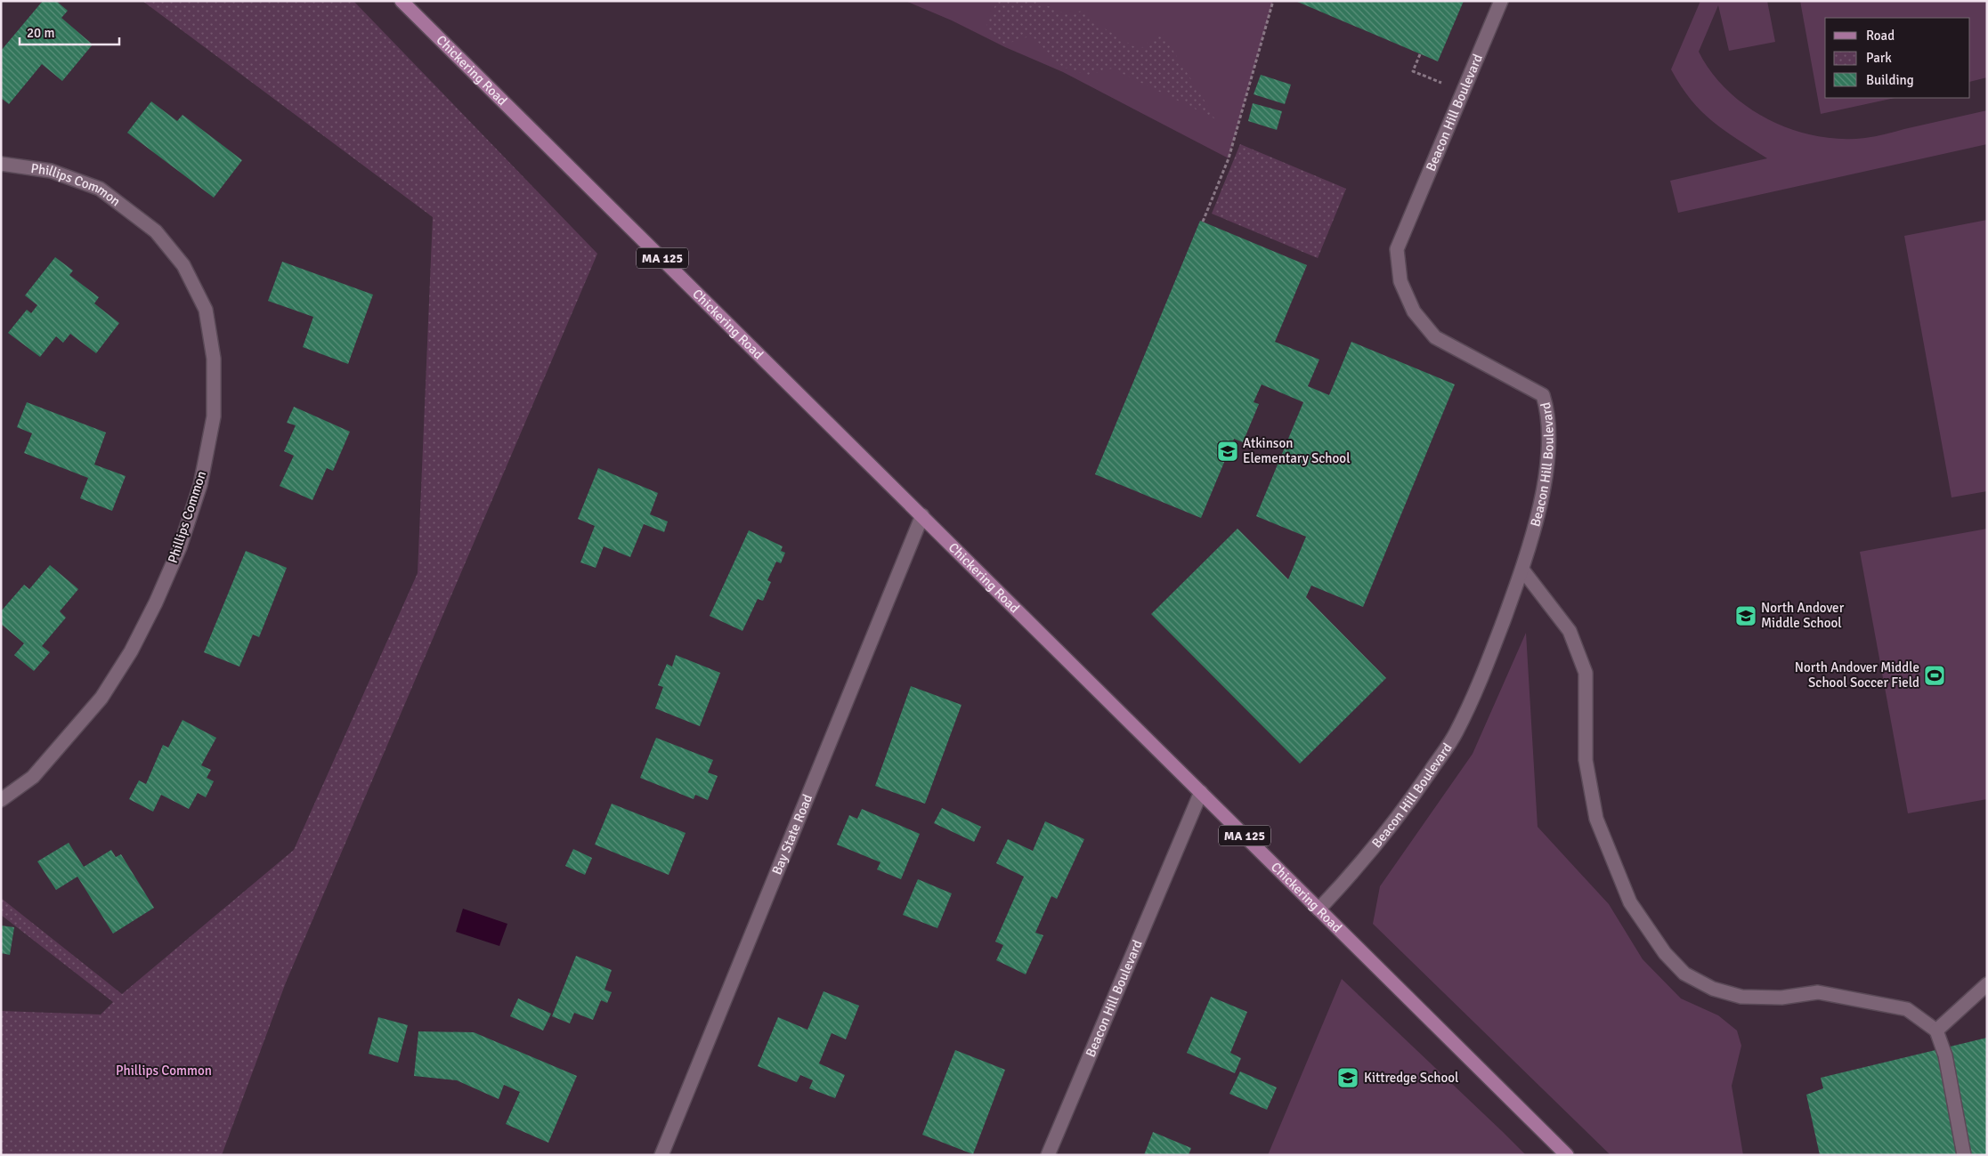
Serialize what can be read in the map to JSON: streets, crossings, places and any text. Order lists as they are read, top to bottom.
{
  "streets": {
    "main road": ["Chickering Road", "MA 125"],
    "street": ["Beacon Hill Boulevard", "Phillips Common", "Bay State Road"]
  },
  "crossings": [
    ["Chickering Road", "Beacon Hill Boulevard"],
    ["Chickering Road", "Bay State Road"]
  ],
  "parks": ["Phillips Common"],
  "places": {
    "school or university": ["Atkinson Elementary School", "North Andover Middle School", "Kittredge School"],
    "sports": ["North Andover Middle School Soccer Field"]
  },
  "legend": ["Road", "Park", "Building"],
  "scale_bar": "20 m"
}
